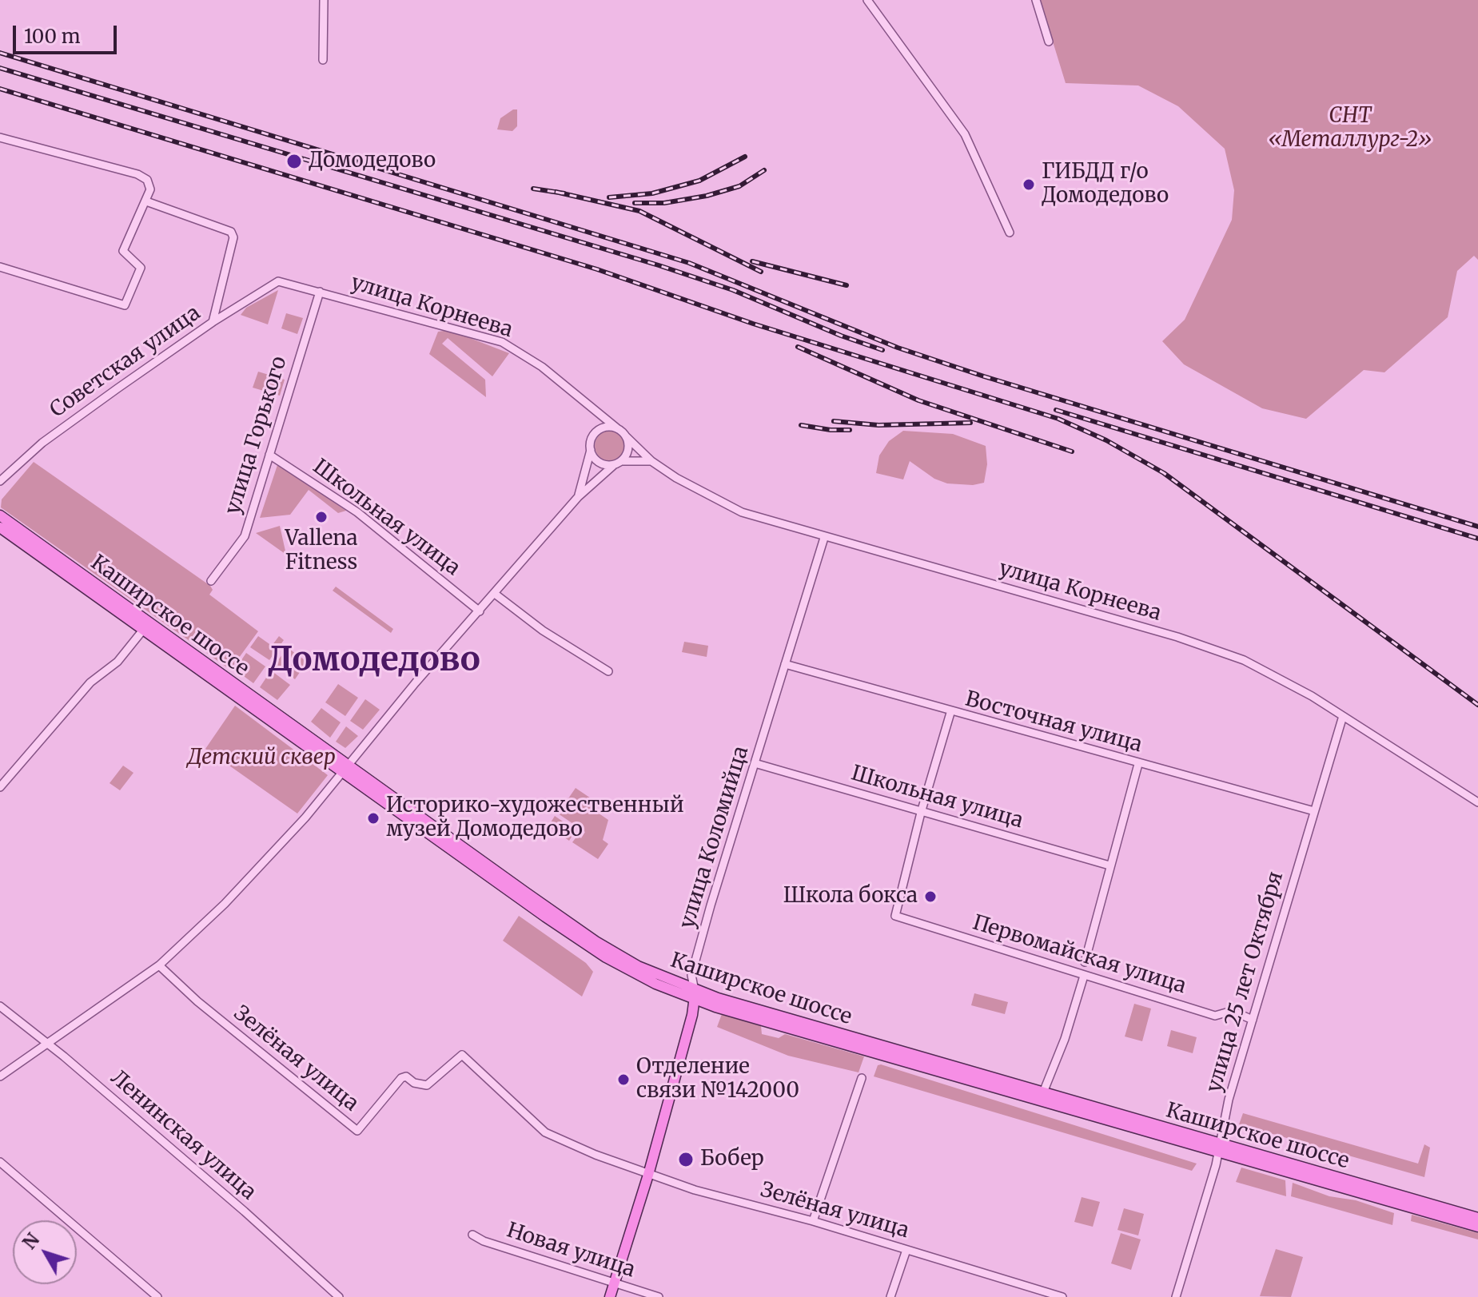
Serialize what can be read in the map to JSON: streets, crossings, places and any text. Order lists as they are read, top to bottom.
{
  "streets": {
    "main road": ["Каширское шоссе", "улица Коломийца"],
    "street": [
      "улица Корнеева",
      "Советская улица",
      "улица Горького",
      "Школьная улица",
      "Восточная улица",
      "Первомайская улица",
      "улица 25 лет Октября",
      "Зелёная улица",
      "Ленинская улица",
      "Новая улица"
    ]
  },
  "crossings": [
    ["улица Корнеева", "Советская улица"],
    ["улица Корнеева", "улица Горького"],
    ["улица Корнеева", "улица Коломийца"],
    ["улица Корнеева", "улица 25 лет Октября"],
    ["улица Горького", "Школьная улица"],
    ["Школьная улица", "улица Коломийца"],
    ["Школьная улица", "Первомайская улица"],
    ["Каширское шоссе", "улица Коломийца"],
    ["Каширское шоссе", "улица 25 лет Октября"],
    ["Восточная улица", "улица Коломийца"],
    ["Восточная улица", "улица 25 лет Октября"],
    ["улица Коломийца", "Зелёная улица"],
    ["улица Коломийца", "Новая улица"],
    ["Первомайская улица", "улица 25 лет Октября"]
  ],
  "districts": ["Домодедово"],
  "parks": ["СНТ «Металлург-2»", "Детский сквер"],
  "places": [
    "Домодедово",
    "ГИБДД г/о Домодедово",
    "Vallena Fitness",
    "Историко-художественный музей Домодедово",
    "Школа бокса",
    "Отделение связи №142000",
    "Бобер"
  ],
  "scale_bar": "100 m",
  "north": "top left"
}
